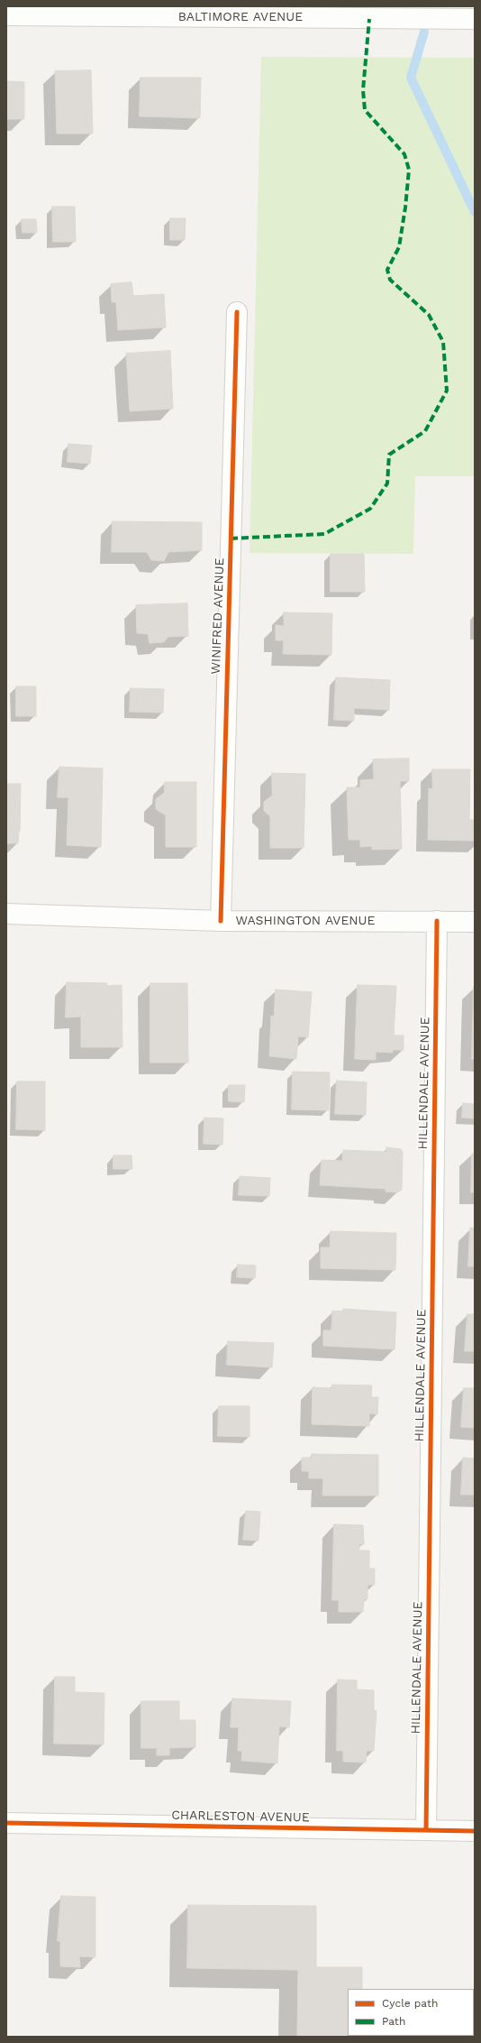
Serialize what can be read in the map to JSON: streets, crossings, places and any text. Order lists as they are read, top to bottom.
{
  "streets": {
    "street": [
      "BALTIMORE AVENUE",
      "WINIFRED AVENUE",
      "WASHINGTON AVENUE",
      "HILLENDALE AVENUE",
      "CHARLESTON AVENUE"
    ]
  },
  "crossings": [
    ["WINIFRED AVENUE", "WASHINGTON AVENUE"],
    ["WASHINGTON AVENUE", "HILLENDALE AVENUE"],
    ["HILLENDALE AVENUE", "CHARLESTON AVENUE"]
  ],
  "legend": ["Cycle path", "Path"]
}
